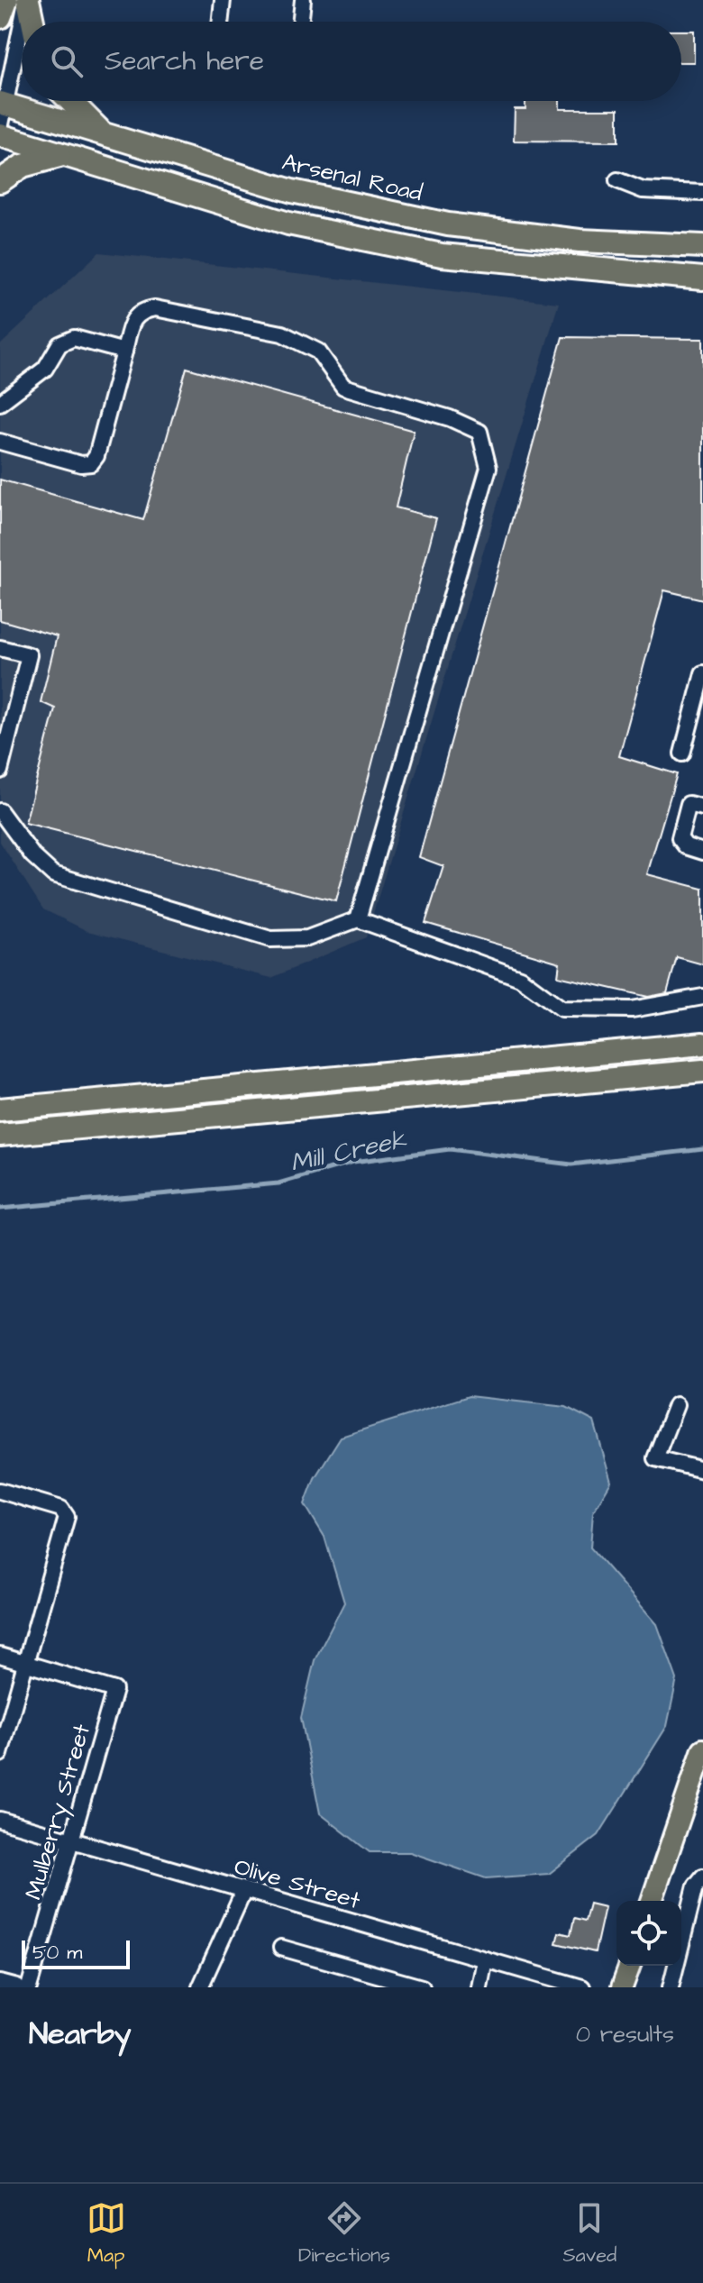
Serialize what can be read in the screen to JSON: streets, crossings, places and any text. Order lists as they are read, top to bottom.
{
  "streets": {
    "highway": ["Arsenal Road"],
    "street": ["Mulberry Street", "Olive Street"]
  },
  "crossings": [
    ["Mulberry Street", "Olive Street"]
  ],
  "water": ["Mill Creek"],
  "scale_bar": "50 m",
  "page": {
    "search": "Search here",
    "scale": "50 m",
    "heading": ["Nearby", "0 results"],
    "nav": ["Map", "Directions", "Saved"]
  }
}
